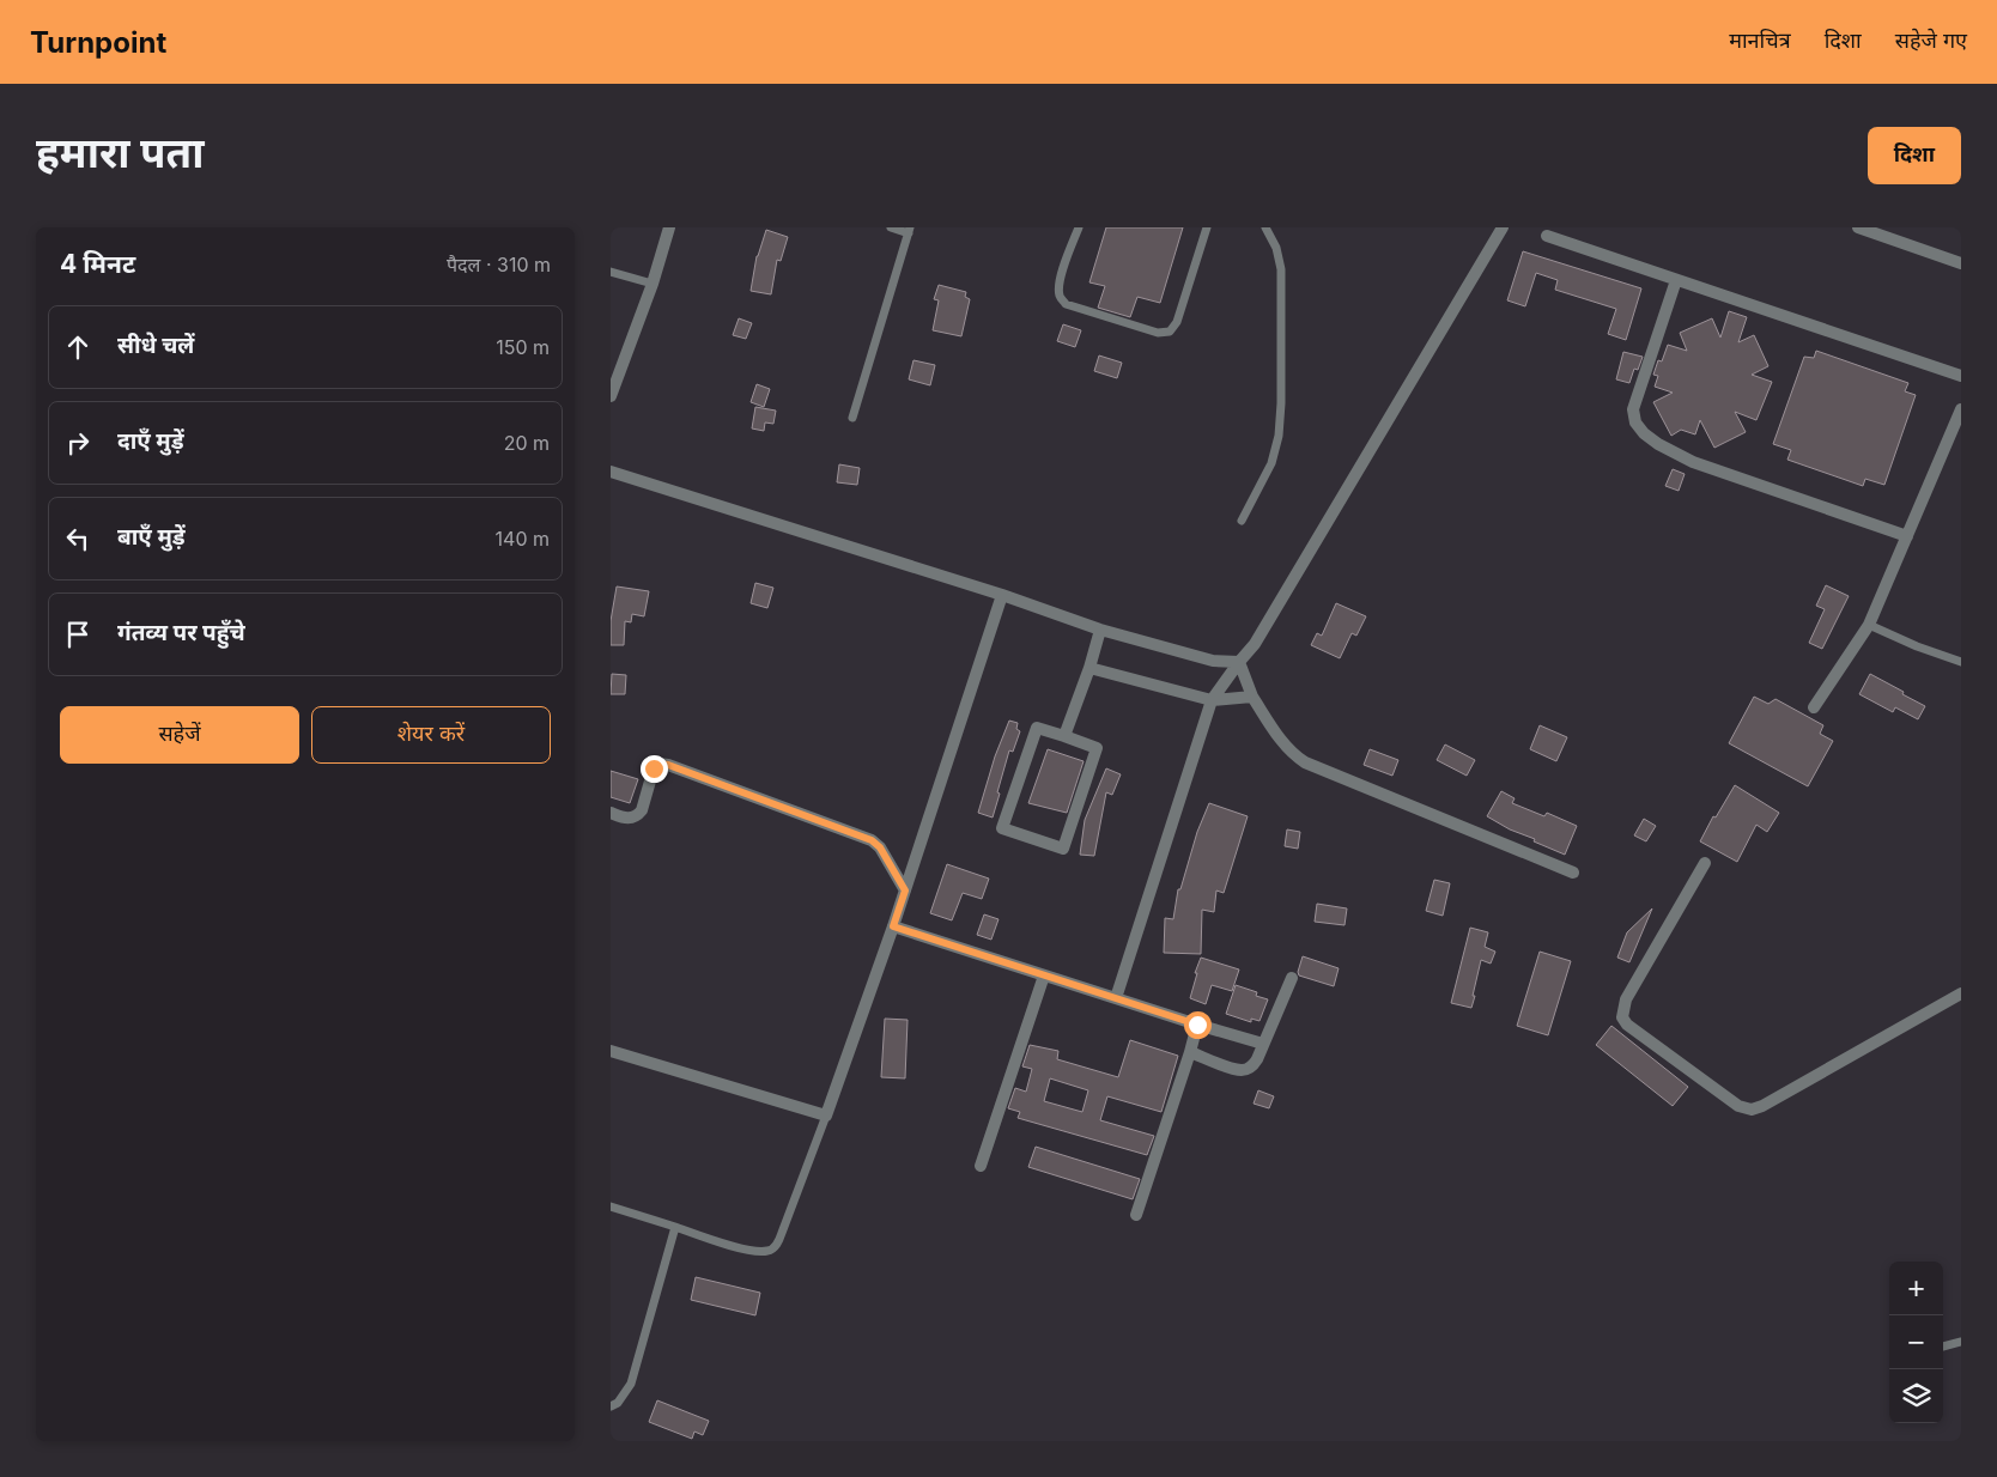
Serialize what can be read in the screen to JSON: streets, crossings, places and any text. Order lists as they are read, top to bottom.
{
  "page": {
    "header": "Turnpoint",
    "nav": ["मानचित्र", "दिशा", "सहेजे गए"],
    "title": "हमारा पता",
    "buttons": [
      "दिशा",
      ["सहेजें", "शेयर करें"]
    ],
    "heading": ["4 मिनट", "पैदल · 310 m"],
    "list": [
      ["सीधे चलें", "150 m"],
      ["दाएँ मुड़ें", "20 m"],
      ["बाएँ मुड़ें", "140 m"],
      "गंतव्य पर पहुँचे"
    ],
    "map_buttons": ["+", "−"]
  }
}
